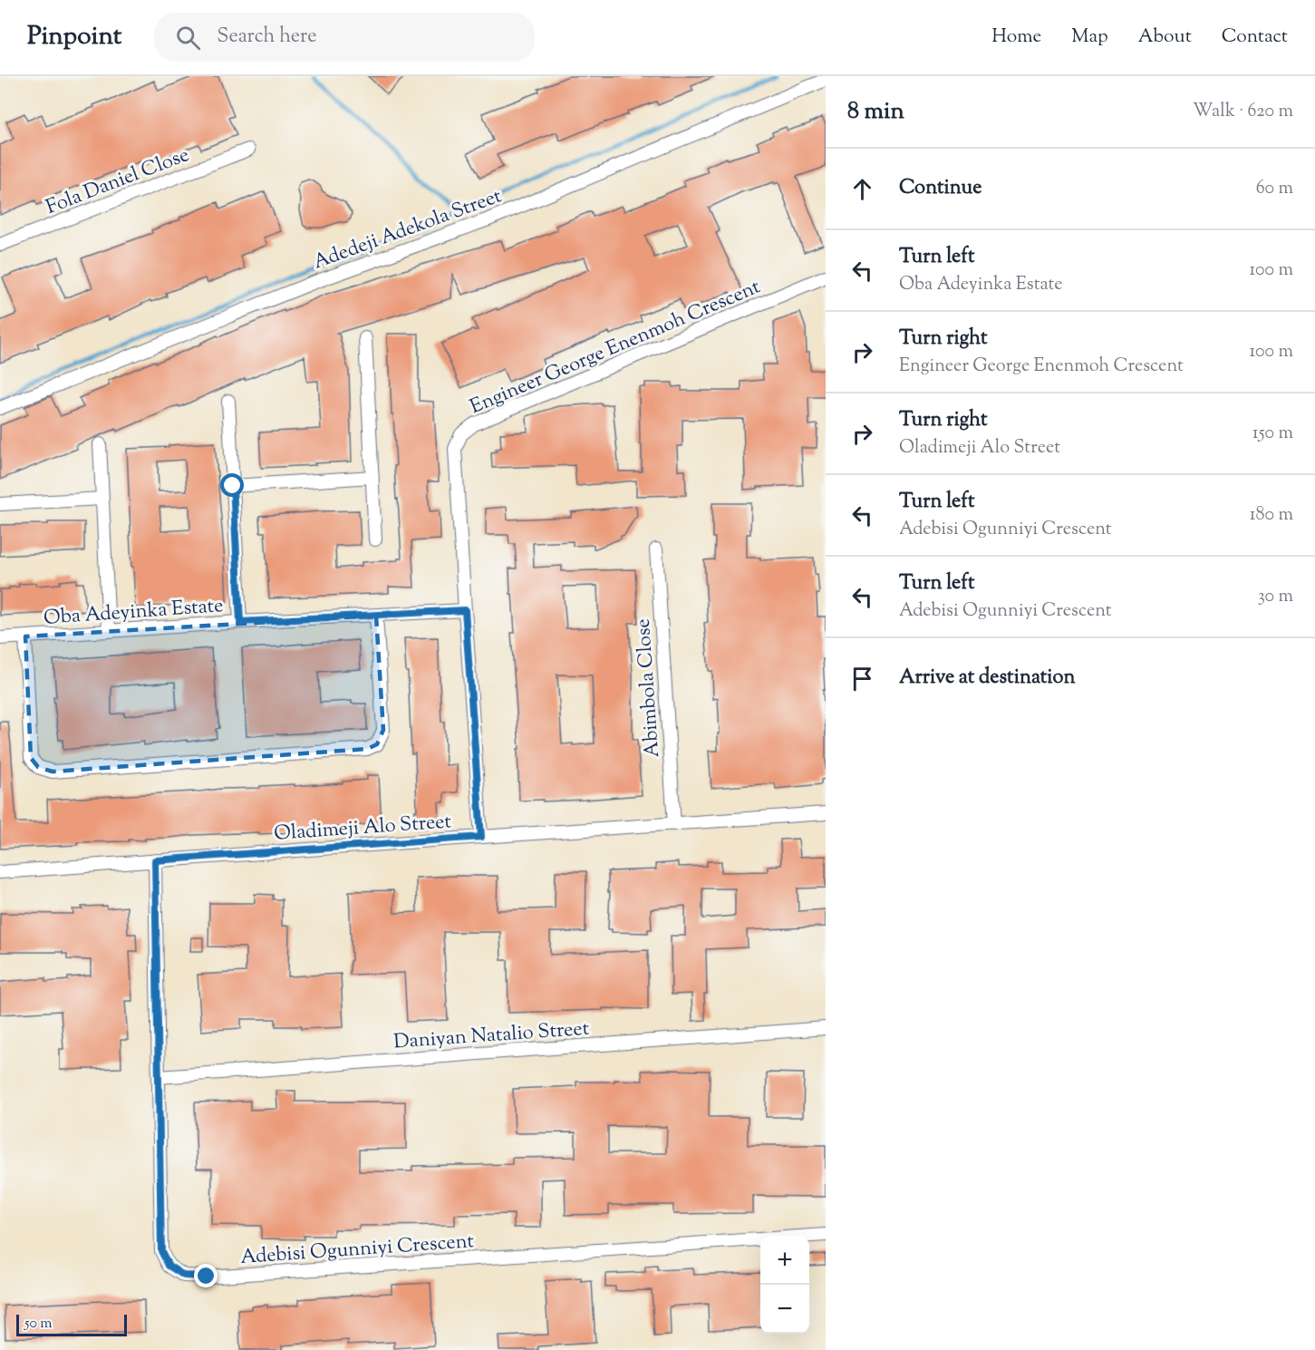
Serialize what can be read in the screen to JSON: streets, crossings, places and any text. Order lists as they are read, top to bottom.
{
  "streets": {
    "street": [
      "Fola Daniel Close",
      "Adedeji Adekola Street",
      "Engineer George Enenmoh Crescent",
      "Oba Adeyinka Estate",
      "Abimbola Close",
      "Oladimeji Alo Street",
      "Daniyan Natalio Street",
      "Adebisi Ogunniyi Crescent"
    ]
  },
  "crossings": [
    ["Engineer George Enenmoh Crescent", "Oba Adeyinka Estate"],
    ["Engineer George Enenmoh Crescent", "Oladimeji Alo Street"],
    ["Abimbola Close", "Oladimeji Alo Street"],
    ["Oladimeji Alo Street", "Adebisi Ogunniyi Crescent"],
    ["Daniyan Natalio Street", "Adebisi Ogunniyi Crescent"]
  ],
  "scale_bar": "50 m",
  "page": {
    "header": "Pinpoint",
    "search": "Search here",
    "nav": [
      "Home",
      "Map",
      "About",
      "Contact"
    ],
    "heading": ["8 min", "Walk · 620 m"],
    "list": [
      ["Continue", "60 m"],
      ["Turn left", "Oba Adeyinka Estate", "100 m"],
      ["Turn right", "Engineer George Enenmoh Crescent", "100 m"],
      ["Turn right", "Oladimeji Alo Street", "150 m"],
      ["Turn left", "Adebisi Ogunniyi Crescent", "180 m"],
      ["Turn left", "Adebisi Ogunniyi Crescent", "30 m"],
      "Arrive at destination"
    ],
    "map_buttons": ["+", "−"],
    "scale": "50 m"
  }
}
